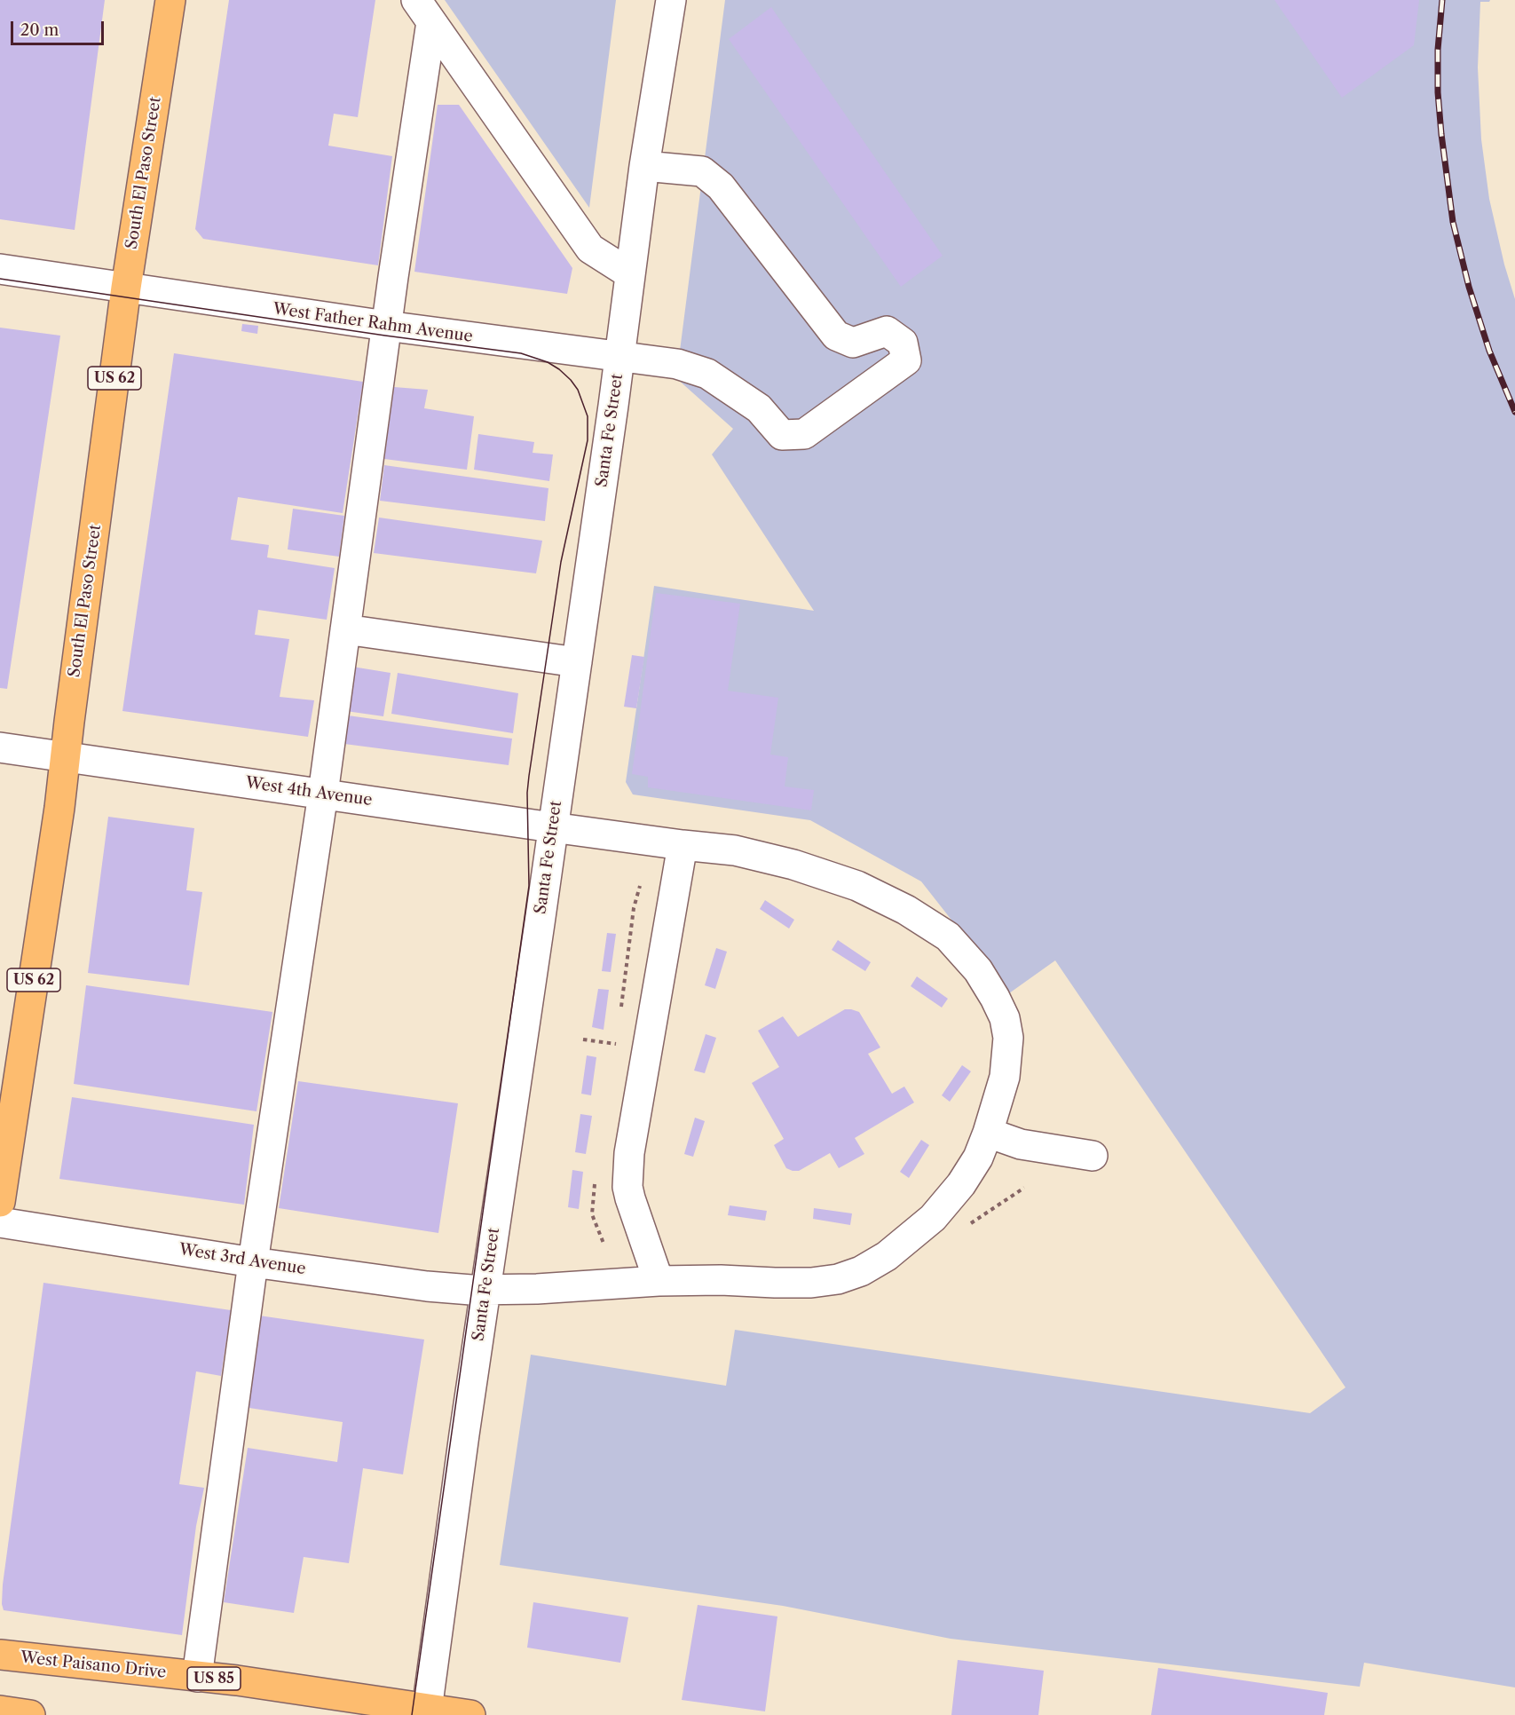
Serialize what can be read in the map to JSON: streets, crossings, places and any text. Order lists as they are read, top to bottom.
{
  "streets": {
    "main road": [
      "South El Paso Street",
      "US 62",
      "West Paisano Drive",
      "US 85"
    ],
    "street": [
      "West Father Rahm Avenue",
      "Santa Fe Street",
      "West 4th Avenue",
      "West 3rd Avenue"
    ]
  },
  "crossings": [
    ["South El Paso Street", "West Father Rahm Avenue"],
    ["South El Paso Street", "West 4th Avenue"],
    ["West Father Rahm Avenue", "Santa Fe Street"],
    ["Santa Fe Street", "West 4th Avenue"],
    ["Santa Fe Street", "West 3rd Avenue"],
    ["Santa Fe Street", "West Paisano Drive"],
    ["West 4th Avenue", "West 3rd Avenue"]
  ],
  "scale_bar": "20 m"
}
